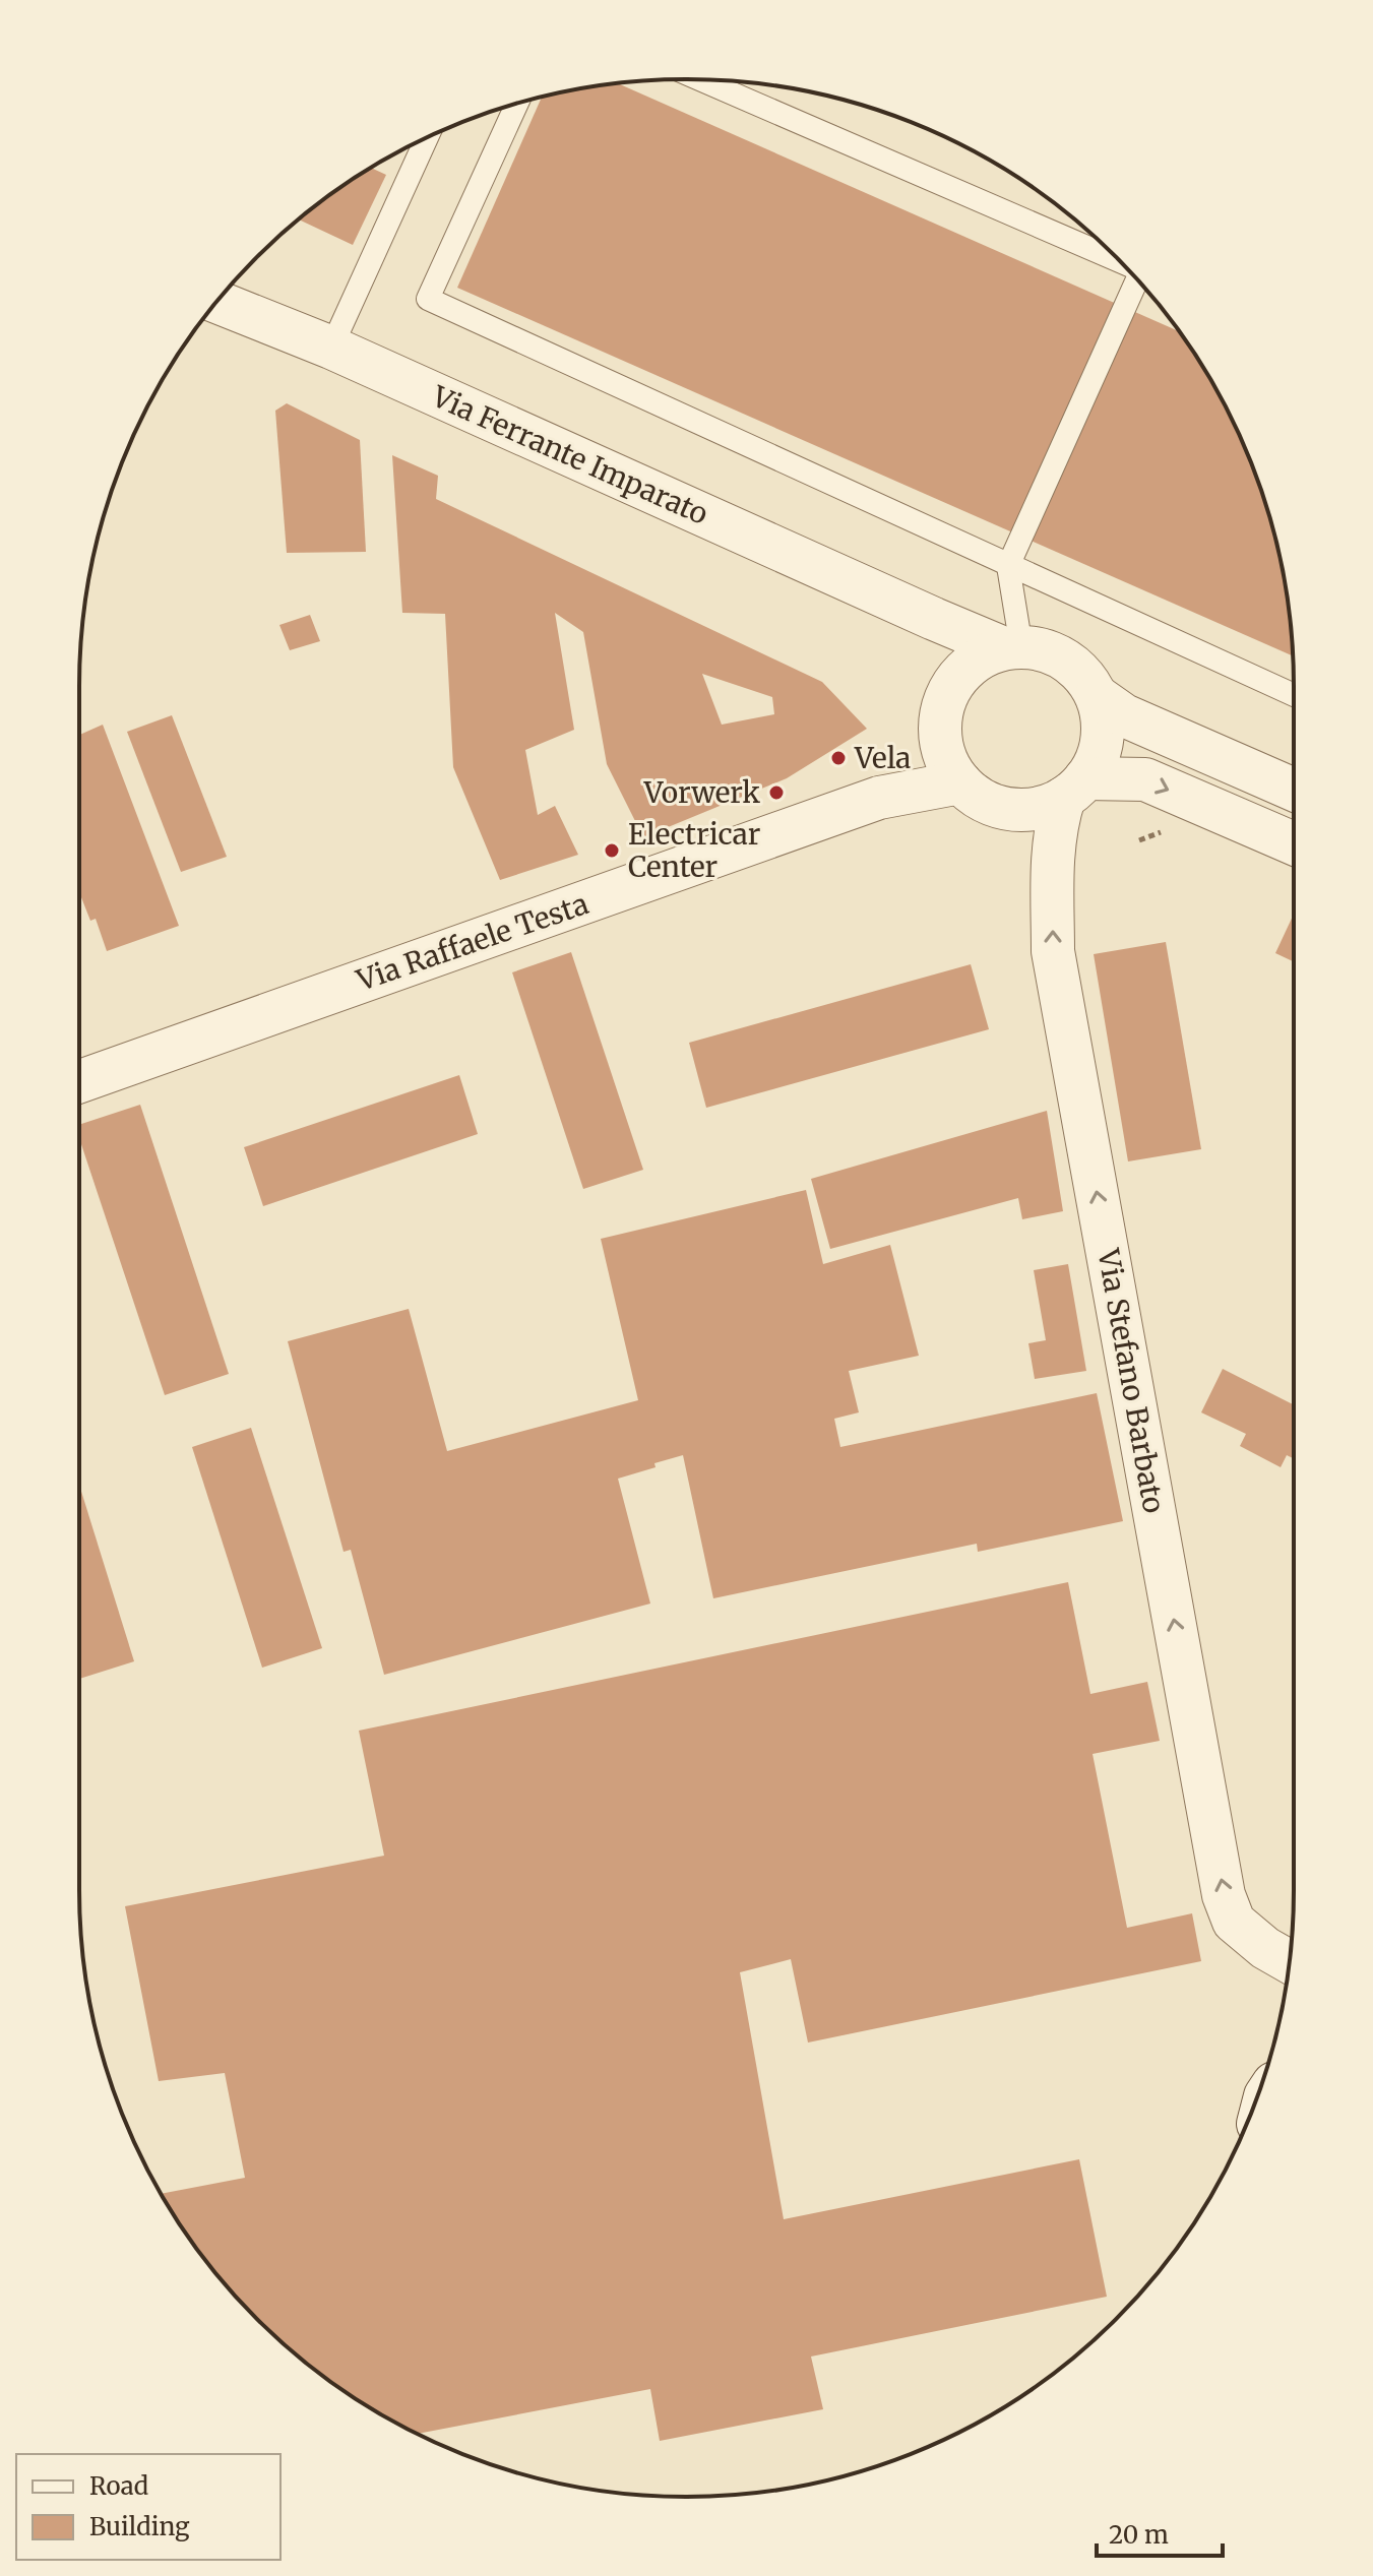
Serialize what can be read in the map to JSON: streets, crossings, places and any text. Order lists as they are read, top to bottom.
{
  "streets": {
    "street": ["Via Ferrante Imparato", "Via Raffaele Testa", "Via Stefano Barbato"]
  },
  "crossings": [
    ["Via Ferrante Imparato", "Via Raffaele Testa"],
    ["Via Ferrante Imparato", "Via Stefano Barbato"],
    ["Via Raffaele Testa", "Via Stefano Barbato"]
  ],
  "one_way": ["Via Stefano Barbato"],
  "places": ["Vela", "Vorwerk", "Electricar Center"],
  "legend": ["Road", "Building"],
  "scale_bar": "20 m"
}
